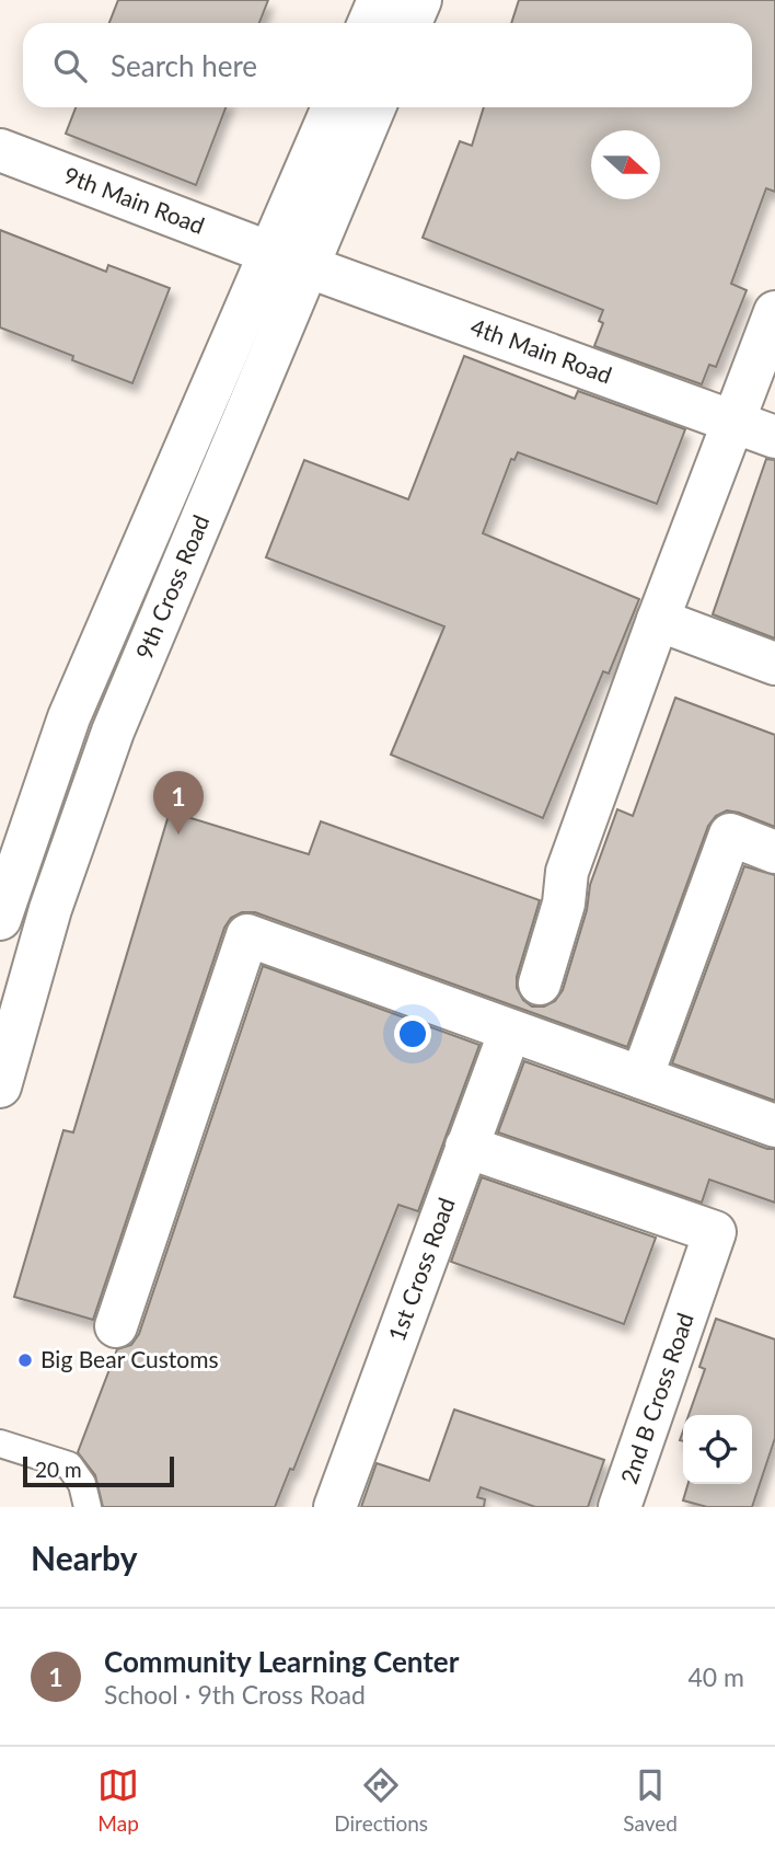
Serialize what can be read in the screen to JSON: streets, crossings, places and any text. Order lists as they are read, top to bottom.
{
  "streets": {
    "street": [
      "9th Main Road",
      "4th Main Road",
      "9th Cross Road",
      "1st Cross Road",
      "2nd B Cross Road"
    ]
  },
  "crossings": [
    ["9th Main Road", "4th Main Road"],
    ["9th Main Road", "9th Cross Road"],
    ["4th Main Road", "9th Cross Road"],
    ["1st Cross Road", "2nd B Cross Road"]
  ],
  "places": ["Big Bear Customs"],
  "scale_bar": "20 m",
  "north": "right",
  "page": {
    "search": "Search here",
    "pins": "1",
    "scale": "20 m",
    "heading": "Nearby",
    "list": [
      {
        "mark": "1",
        "name": "Community Learning Center",
        "note": "School · 9th Cross Road",
        "value": "40 m"
      }
    ],
    "nav": ["Map", "Directions", "Saved"]
  }
}
